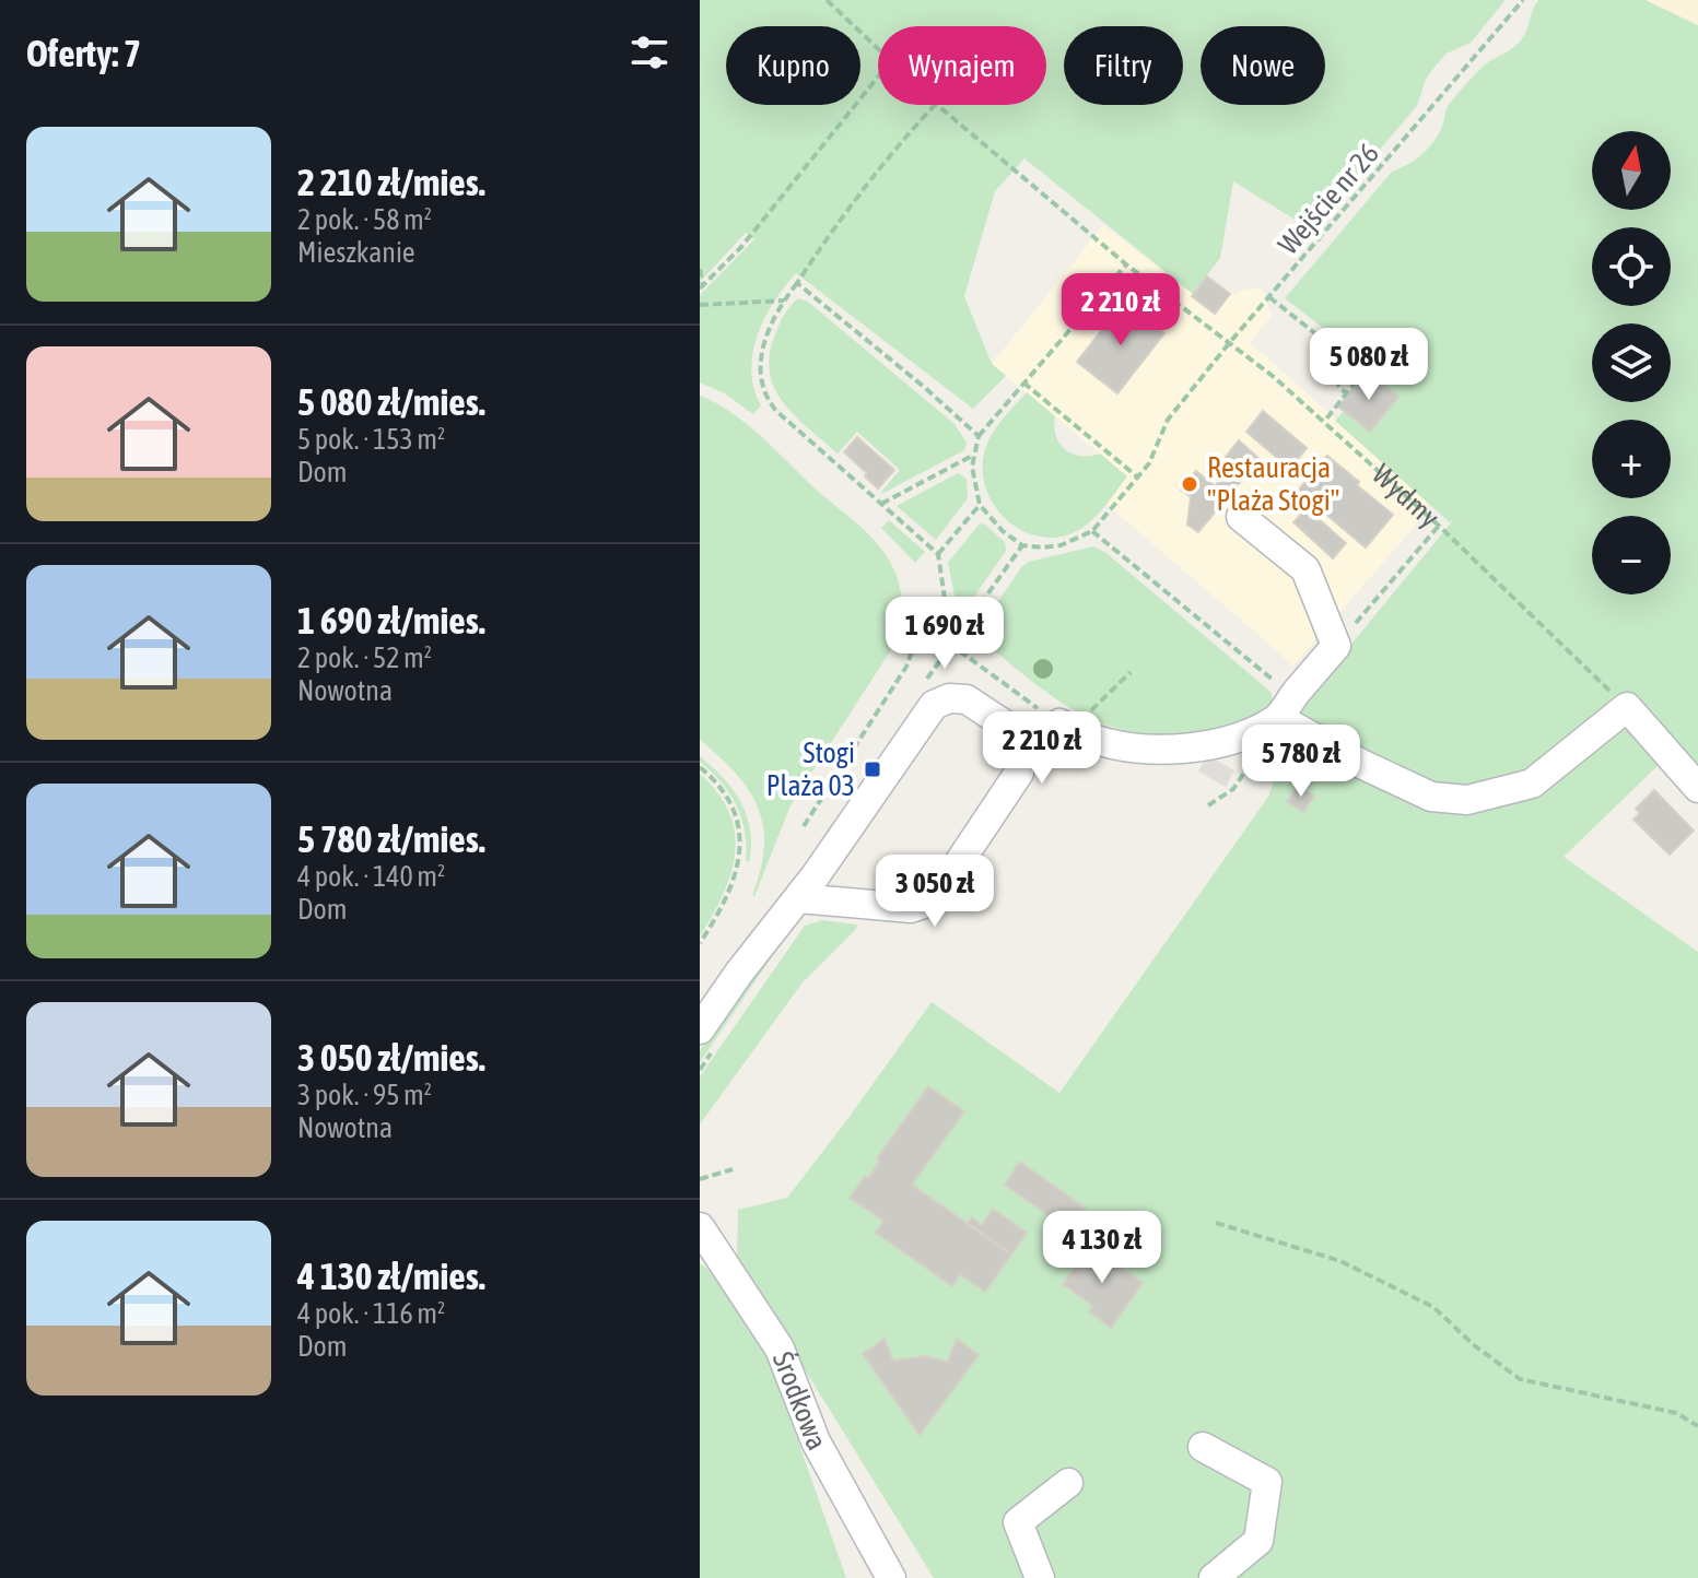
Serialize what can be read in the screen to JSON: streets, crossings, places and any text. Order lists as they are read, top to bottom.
{
  "streets": {
    "street": ["Środkowa"],
    "path": ["Wejście nr 26", "Wydmy"]
  },
  "crossings": [
    ["Wejście nr 26", "Wydmy"]
  ],
  "places": {
    "other": ["Restauracja \"Plaża Stogi\""],
    "transit": ["Stogi Plaża 03"]
  },
  "north": "top",
  "page": {
    "heading": "Oferty: 7",
    "chip": [
      "Kupno",
      "Wynajem",
      "Filtry",
      "Nowe"
    ],
    "list": [
      {
        "name": "2 210 zł/mies.",
        "note": "2 pok. · 58 m² · Mieszkanie"
      },
      {
        "name": "5 080 zł/mies.",
        "note": "5 pok. · 153 m² · Dom"
      },
      {
        "name": "1 690 zł/mies.",
        "note": "2 pok. · 52 m² · Nowotna"
      },
      {
        "name": "5 780 zł/mies.",
        "note": "4 pok. · 140 m² · Dom"
      },
      {
        "name": "3 050 zł/mies.",
        "note": "3 pok. · 95 m² · Nowotna"
      },
      {
        "name": "4 130 zł/mies.",
        "note": "4 pok. · 116 m² · Dom"
      }
    ],
    "map_buttons": ["+", "−"],
    "price": [
      "2 210 zł",
      "5 080 zł",
      "1 690 zł",
      "2 210 zł",
      "5 780 zł",
      "3 050 zł",
      "4 130 zł"
    ]
  }
}
